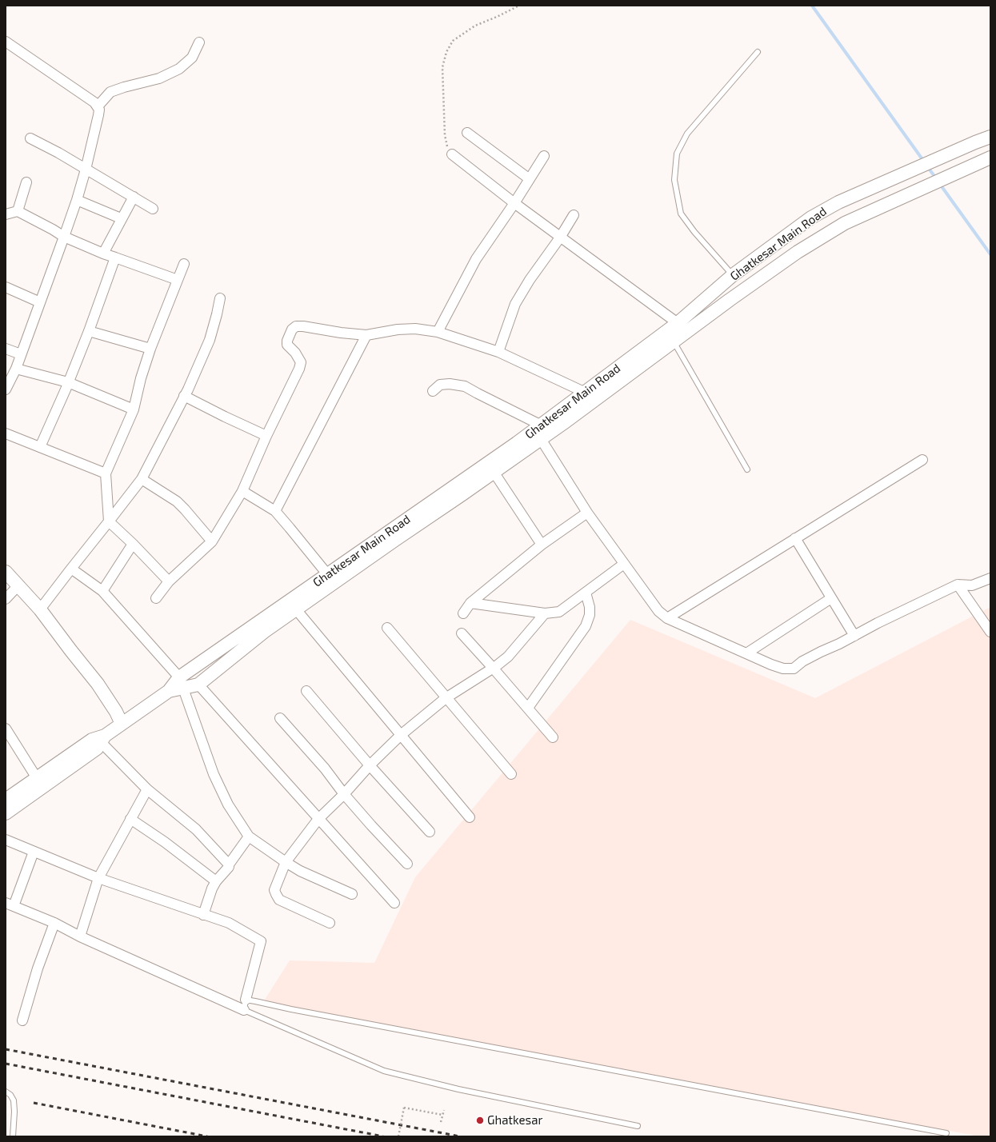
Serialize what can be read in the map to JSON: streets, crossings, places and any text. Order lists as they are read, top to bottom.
{
  "streets": {
    "main road": ["Ghatkesar Main Road"]
  },
  "places": ["Ghatkesar"]
}
